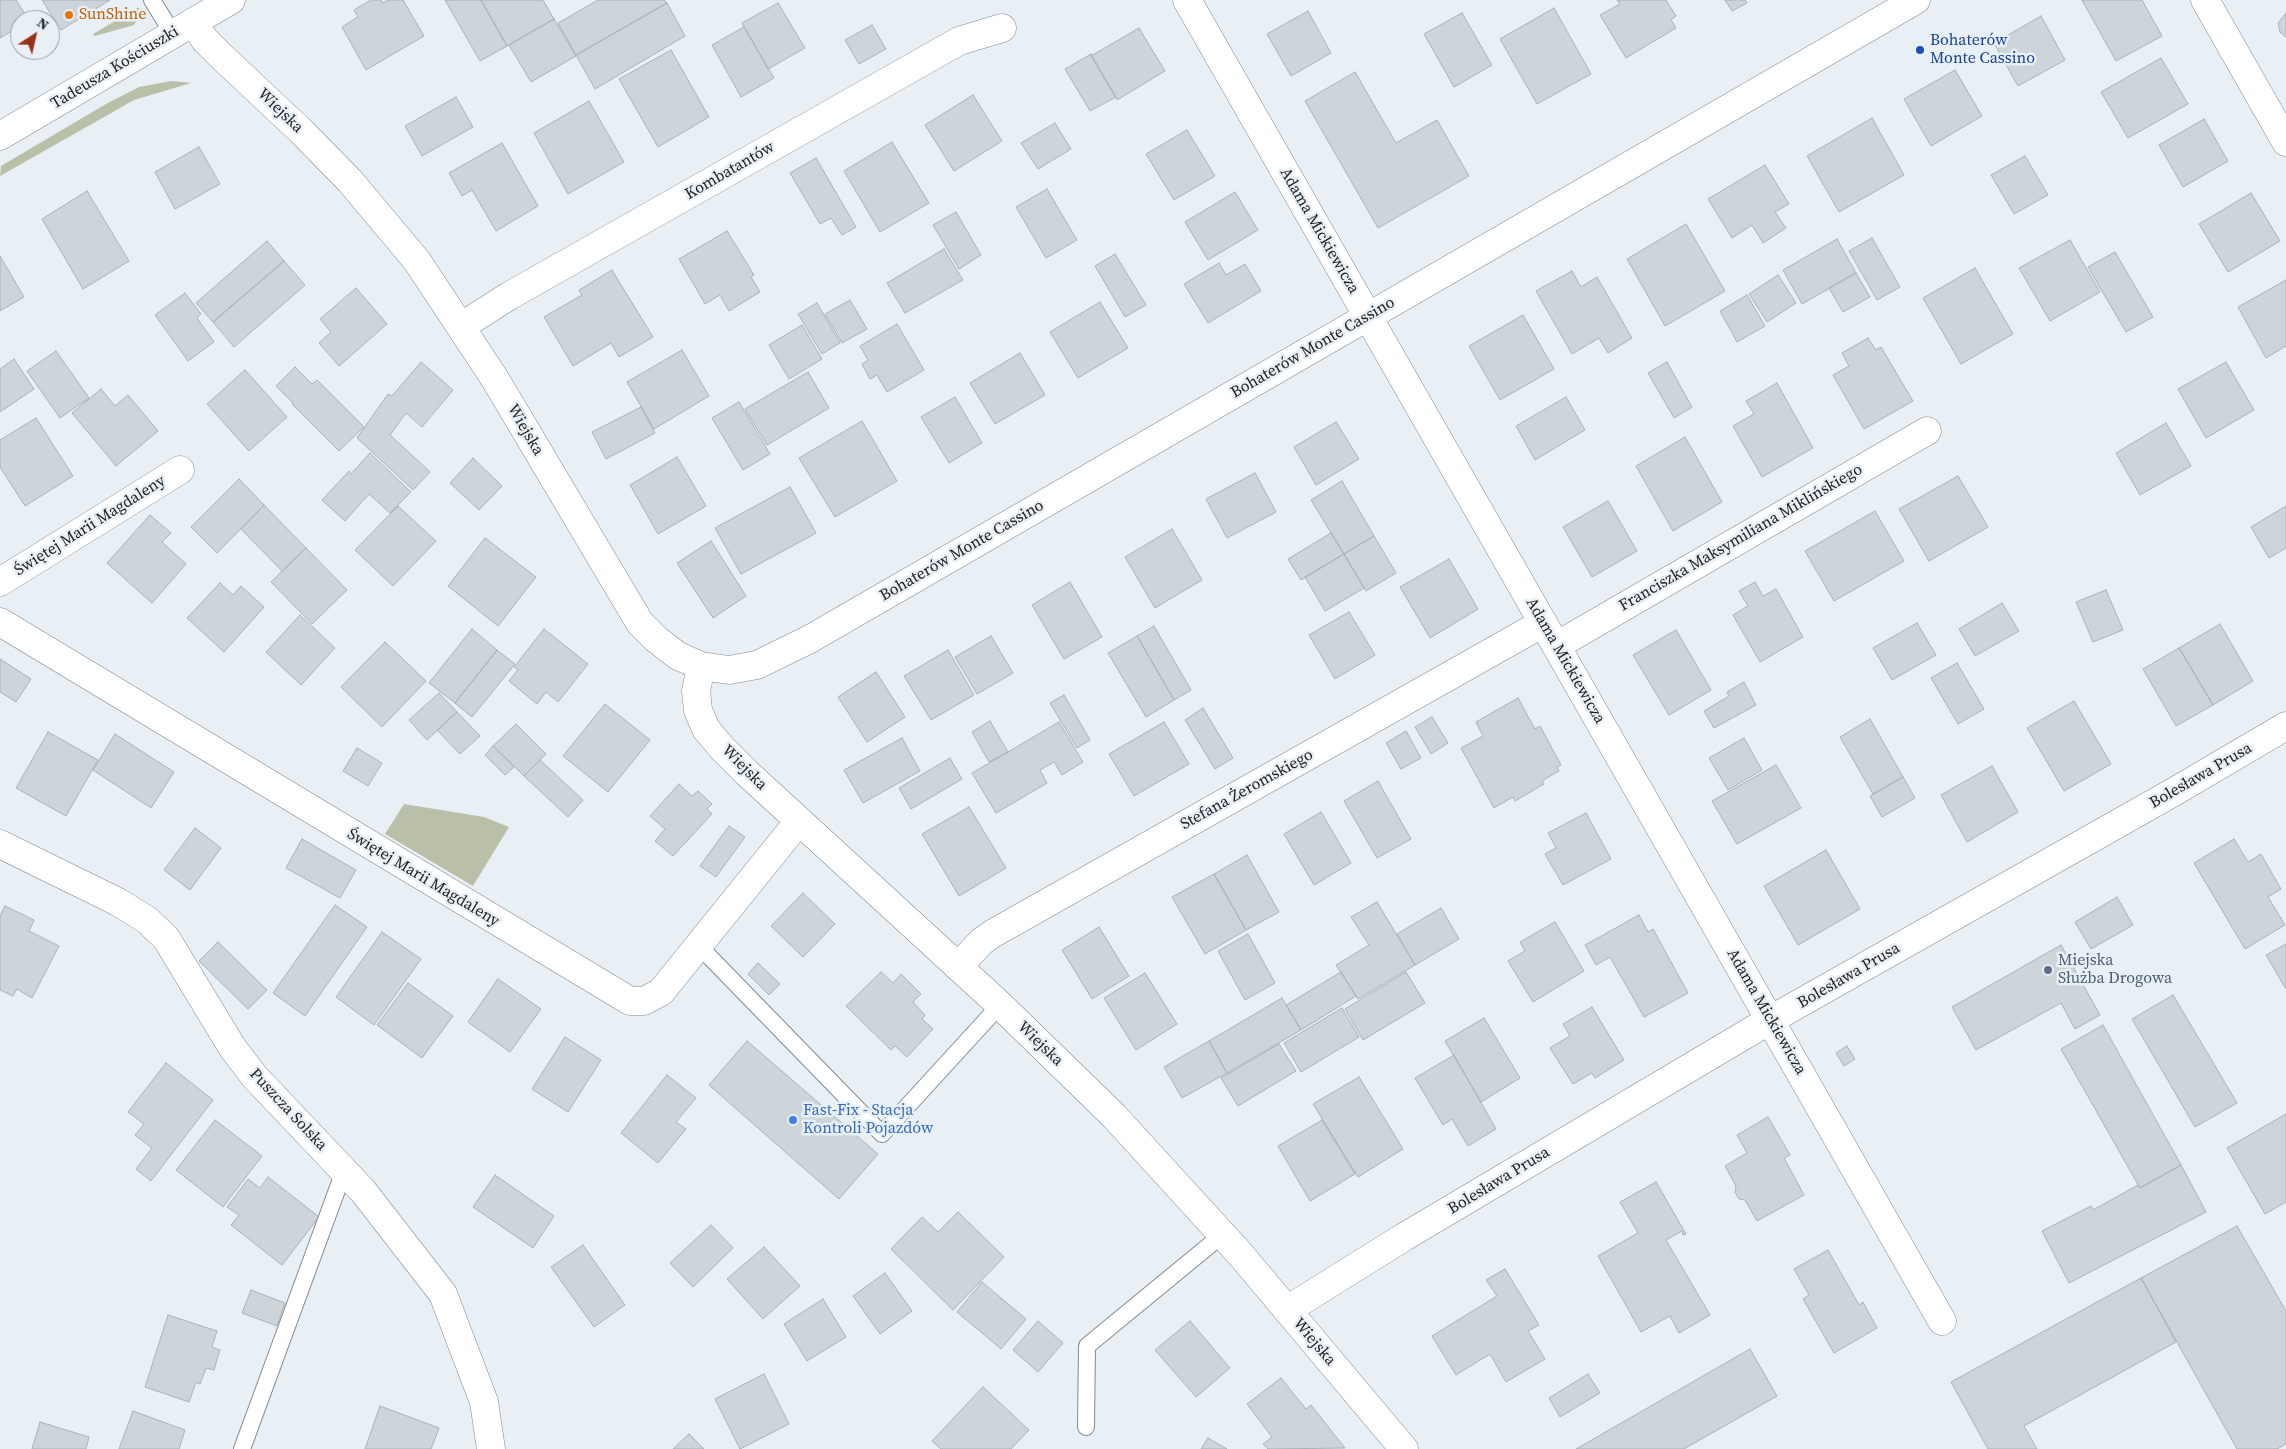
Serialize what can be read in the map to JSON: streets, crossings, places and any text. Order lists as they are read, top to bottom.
{
  "streets": {
    "street": [
      "Tadeusza Kościuszki",
      "Wiejska",
      "Kombatantów",
      "Adama Mickiewicza",
      "Bohaterów Monte Cassino",
      "Świętej Marii Magdaleny",
      "Franciszka Maksymiliana Miklińskiego",
      "Bolesława Prusa",
      "Stefana Żeromskiego",
      "Puszcza Solska"
    ]
  },
  "crossings": [
    ["Tadeusza Kościuszki", "Wiejska"],
    ["Wiejska", "Kombatantów"],
    ["Wiejska", "Bohaterów Monte Cassino"],
    ["Wiejska", "Świętej Marii Magdaleny"],
    ["Wiejska", "Bolesława Prusa"],
    ["Wiejska", "Stefana Żeromskiego"],
    ["Adama Mickiewicza", "Bohaterów Monte Cassino"],
    ["Adama Mickiewicza", "Franciszka Maksymiliana Miklińskiego"],
    ["Adama Mickiewicza", "Bolesława Prusa"],
    ["Adama Mickiewicza", "Stefana Żeromskiego"],
    ["Franciszka Maksymiliana Miklińskiego", "Stefana Żeromskiego"]
  ],
  "places": [
    "SunShine",
    "Bohaterów Monte Cassino",
    "Miejska Służba Drogowa",
    "Fast-Fix - Stacja Kontroli Pojazdów"
  ],
  "north": "top right"
}
